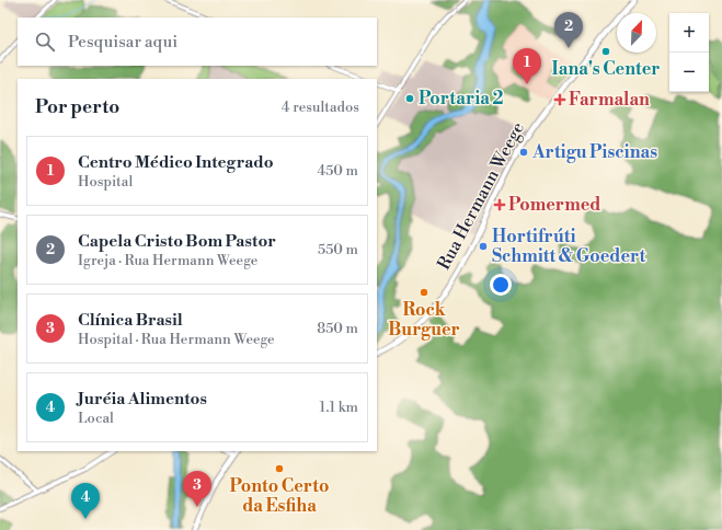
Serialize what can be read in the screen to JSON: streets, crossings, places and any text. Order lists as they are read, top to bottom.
{
  "streets": {
    "main road": ["Rua Hermann Weege"]
  },
  "places": {
    "other": [
      "Iana's Center",
      "Portaria 2",
      "Artigu Piscinas",
      "Hortifrúti Schmitt & Goedert",
      "Rock Burguer",
      "Ponto Certo da Esfiha"
    ],
    "health": ["Farmalan", "Pomermed"]
  },
  "north": "top right",
  "page": {
    "pins": [
      "2",
      "1",
      "3",
      "4"
    ],
    "map_buttons": ["+", "−"],
    "search": "Pesquisar aqui",
    "heading": ["Por perto", "4 resultados"],
    "list": [
      {
        "mark": "1",
        "name": "Centro Médico Integrado",
        "note": "Hospital",
        "value": "450 m"
      },
      {
        "mark": "2",
        "name": "Capela Cristo Bom Pastor",
        "note": "Igreja · Rua Hermann Weege",
        "value": "550 m"
      },
      {
        "mark": "3",
        "name": "Clínica Brasil",
        "note": "Hospital · Rua Hermann Weege",
        "value": "850 m"
      },
      {
        "mark": "4",
        "name": "Juréia Alimentos",
        "note": "Local",
        "value": "1.1 km"
      }
    ]
  }
}
